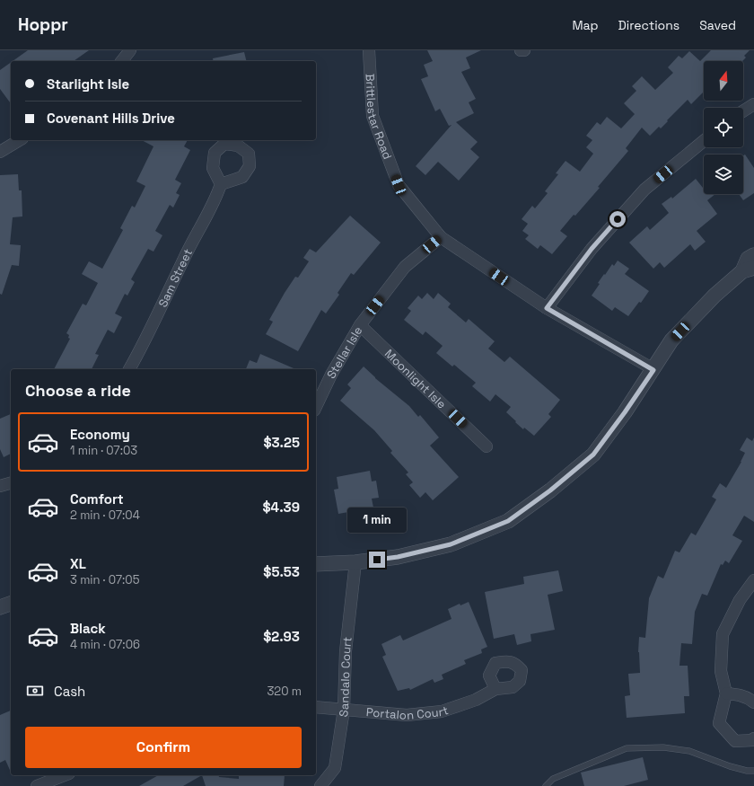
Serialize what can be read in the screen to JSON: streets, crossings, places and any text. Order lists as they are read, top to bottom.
{
  "streets": {
    "street": [
      "Brittlestar Road",
      "Sam Street",
      "Stellar Isle",
      "Moonlight Isle",
      "Sandalo Court",
      "Portalon Court"
    ]
  },
  "crossings": [
    ["Brittlestar Road", "Stellar Isle"],
    ["Stellar Isle", "Moonlight Isle"],
    ["Sandalo Court", "Portalon Court"]
  ],
  "north": "top",
  "page": {
    "header": "Hoppr",
    "nav": ["Map", "Directions", "Saved"],
    "banner": ["Starlight Isle", "Covenant Hills Drive"],
    "heading": "Choose a ride",
    "list": [
      {
        "name": "Economy",
        "note": "1 min · 07:03",
        "value": "$3.25"
      },
      {
        "name": "Comfort",
        "note": "2 min · 07:04",
        "value": "$4.39"
      },
      {
        "name": "XL",
        "note": "3 min · 07:05",
        "value": "$5.53"
      },
      {
        "name": "Black",
        "note": "4 min · 07:06",
        "value": "$2.93"
      }
    ],
    "bubble": "1 min",
    "pay": ["Cash", "320 m"],
    "buttons": "Confirm"
  }
}
